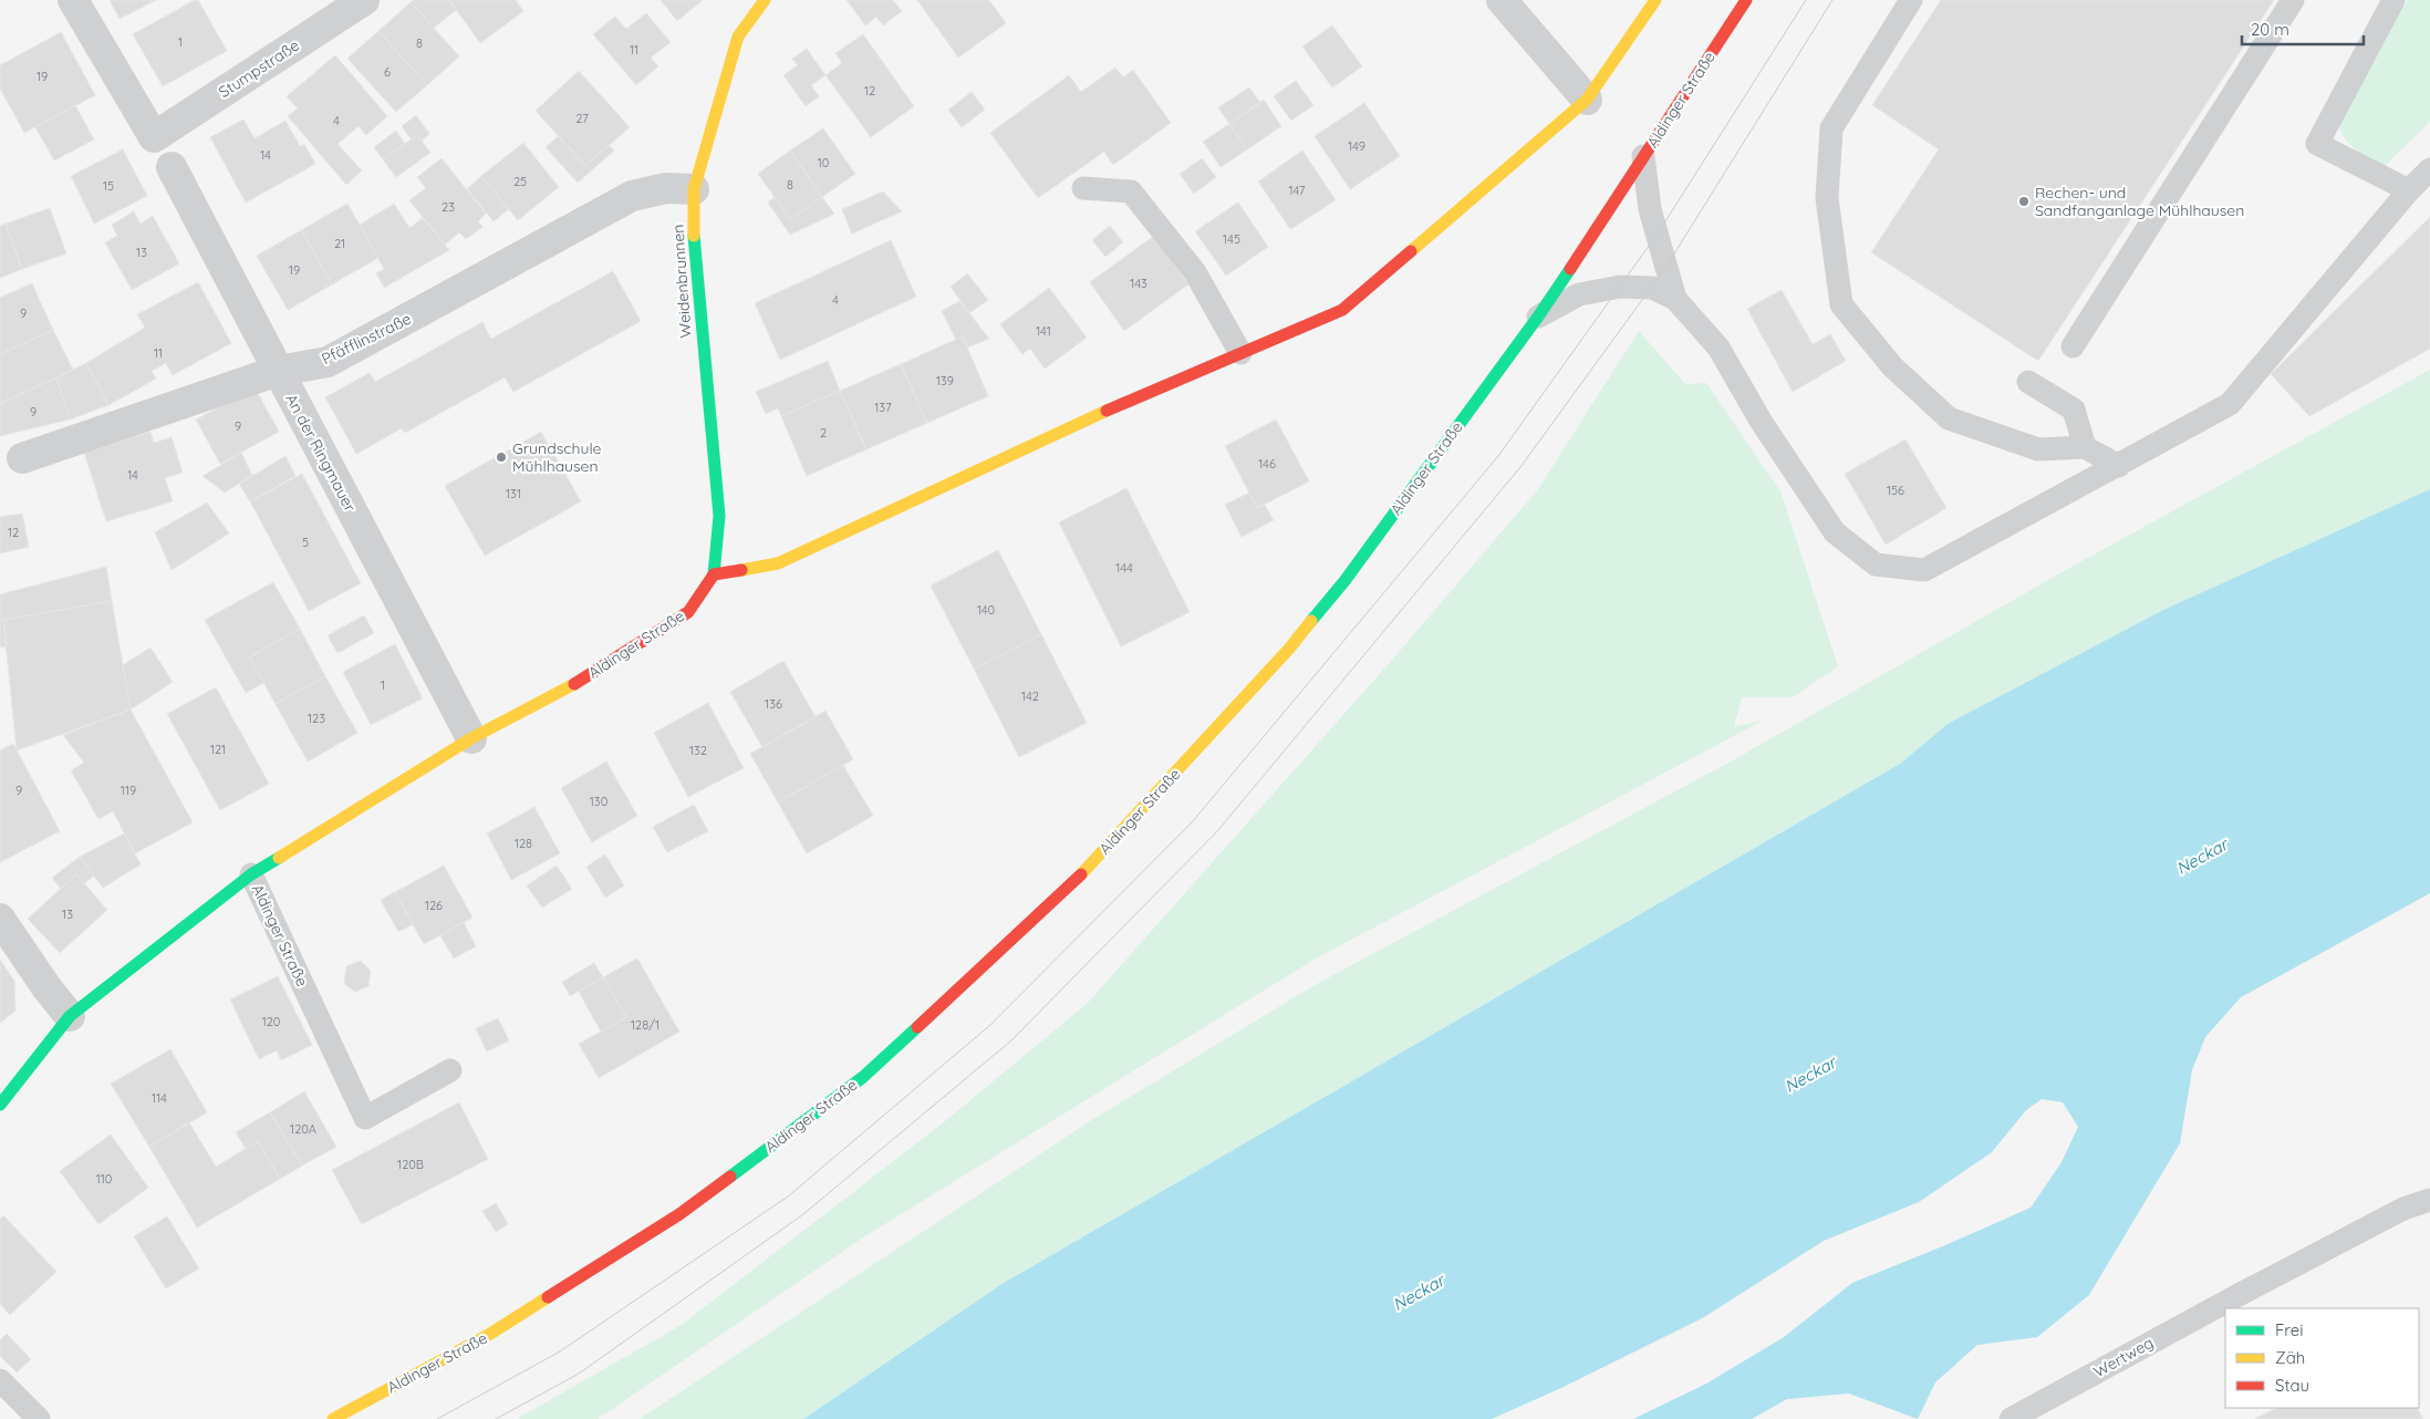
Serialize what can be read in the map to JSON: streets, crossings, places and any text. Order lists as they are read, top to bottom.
{
  "streets": {
    "street": [
      "Stumpstraße",
      "Aldinger Straße",
      "Weidenbrunnen",
      "Pfäfflinstraße",
      "An der Ringmauer"
    ],
    "lane": ["Wertweg"]
  },
  "crossings": [
    ["Aldinger Straße", "Weidenbrunnen"],
    ["Aldinger Straße", "An der Ringmauer"],
    ["Weidenbrunnen", "Pfäfflinstraße"],
    ["Pfäfflinstraße", "An der Ringmauer"]
  ],
  "water": ["Neckar"],
  "places": ["Rechen- und Sandfanganlage Mühlhausen", "Grundschule Mühlhausen"],
  "house_numbers": [
    "1",
    "8",
    "11",
    "6",
    "19",
    "12",
    "27",
    "4",
    "149",
    "14",
    "10",
    "25",
    "8",
    "15",
    "147",
    "23",
    "145",
    "21",
    "13",
    "19",
    "143",
    "4",
    "9",
    "141",
    "11",
    "139",
    "137",
    "9",
    "9",
    "2",
    "146",
    "14",
    "156",
    "131",
    "12",
    "5",
    "144",
    "140",
    "1",
    "142",
    "136",
    "123",
    "121",
    "132",
    "9",
    "119",
    "130",
    "128",
    "126",
    "13",
    "120",
    "128/1",
    "114",
    "120A",
    "120B",
    "110"
  ],
  "legend": ["Frei", "Zäh", "Stau"],
  "scale_bar": "20 m"
}
